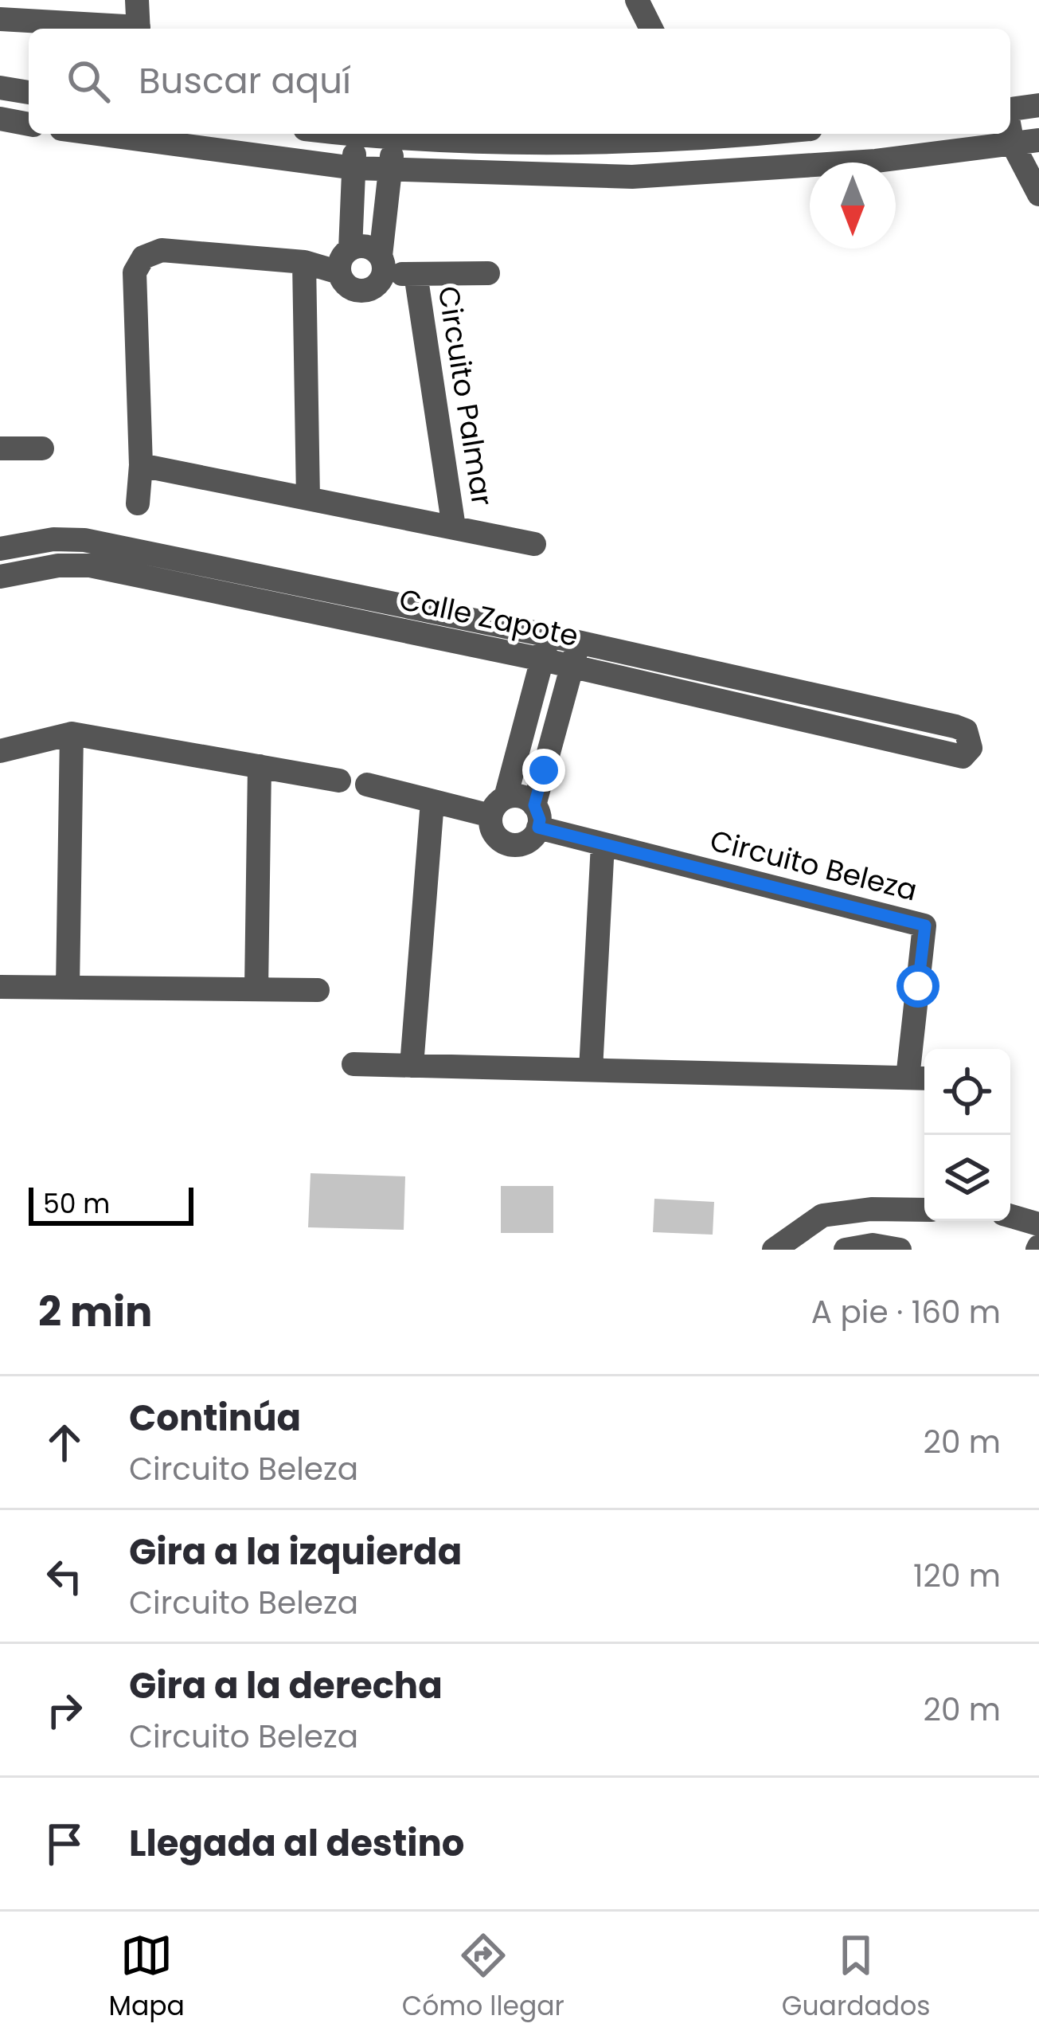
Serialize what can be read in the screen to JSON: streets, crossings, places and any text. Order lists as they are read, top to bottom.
{
  "streets": {
    "street": ["Circuito Palmar", "Calle Zapote", "Circuito Beleza"]
  },
  "scale_bar": "50 m",
  "north": "bottom",
  "page": {
    "search": "Buscar aquí",
    "scale": "50 m",
    "heading": ["2 min", "A pie · 160 m"],
    "list": [
      ["Continúa", "Circuito Beleza", "20 m"],
      ["Gira a la izquierda", "Circuito Beleza", "120 m"],
      ["Gira a la derecha", "Circuito Beleza", "20 m"],
      "Llegada al destino"
    ],
    "nav": ["Mapa", "Cómo llegar", "Guardados"]
  }
}
